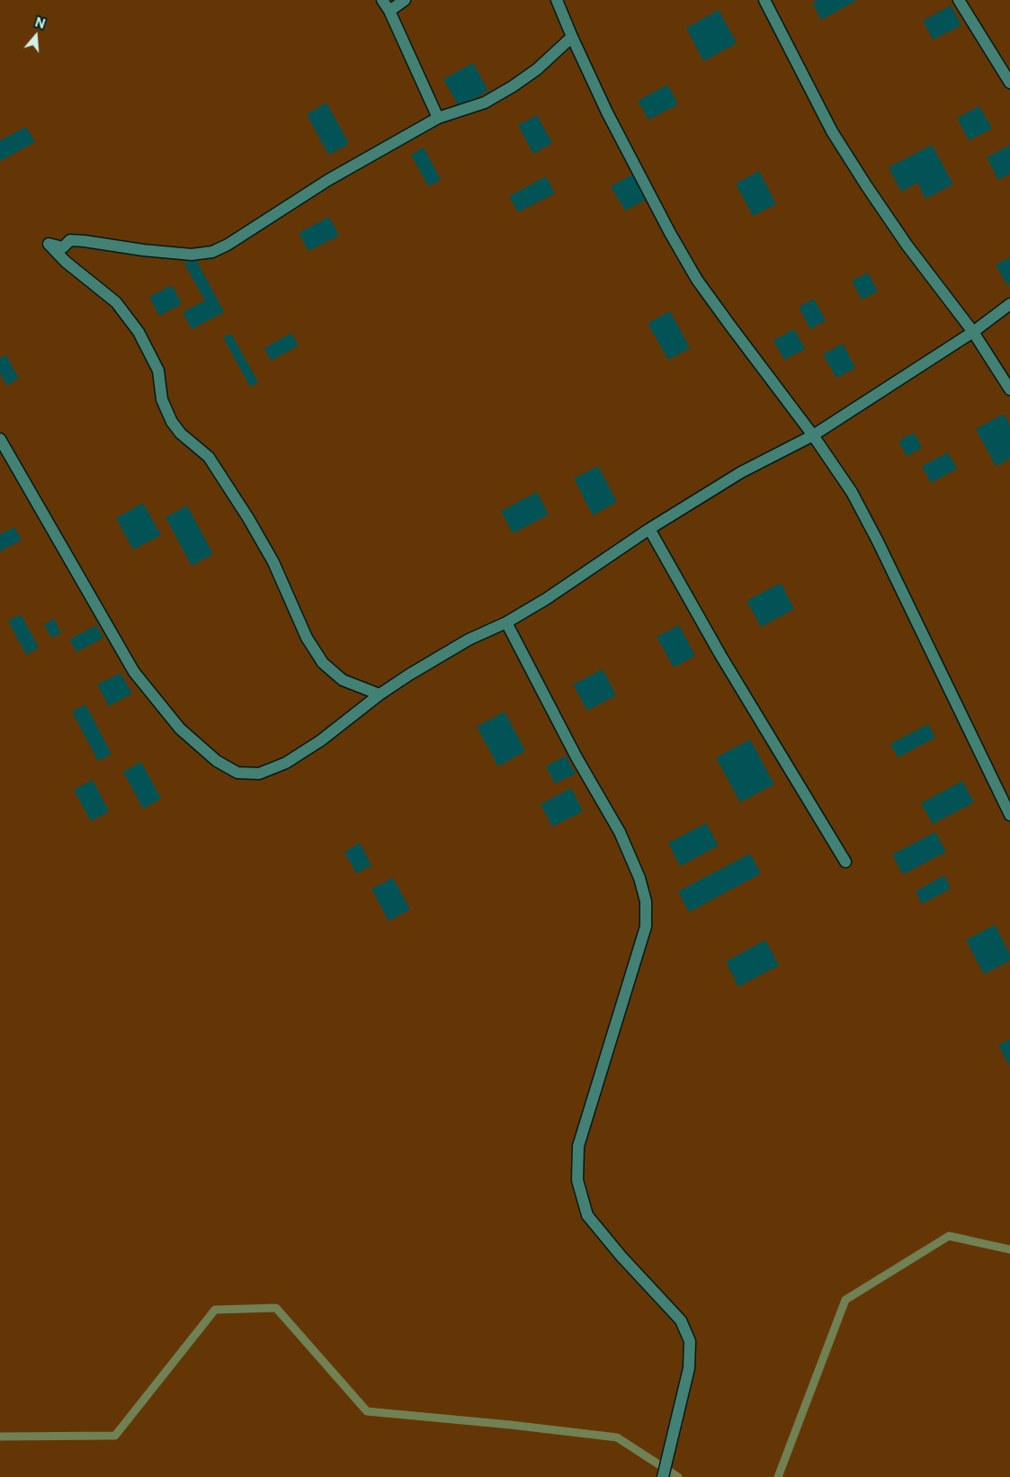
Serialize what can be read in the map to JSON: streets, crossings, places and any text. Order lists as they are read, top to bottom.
{
  "north": "top"
}
